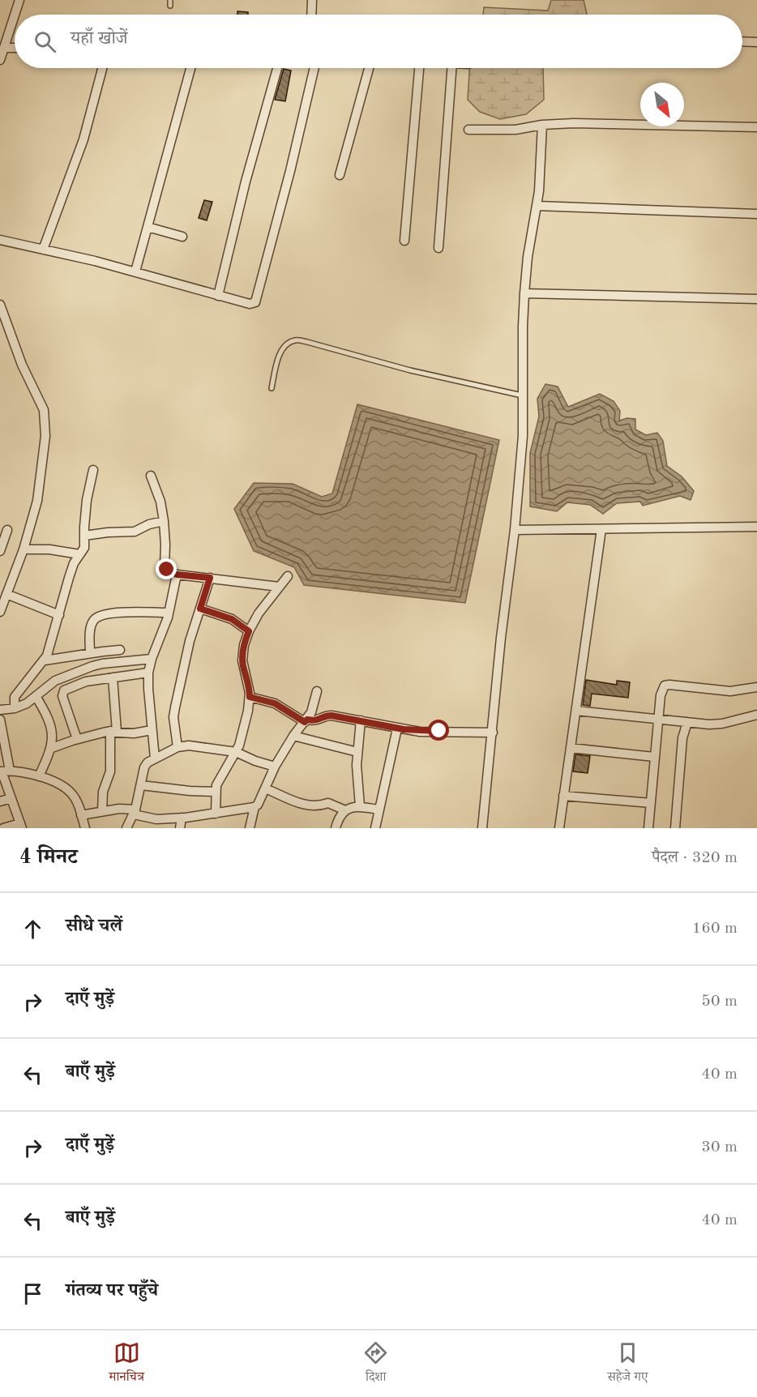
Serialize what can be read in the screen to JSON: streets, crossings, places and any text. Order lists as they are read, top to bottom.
{
  "north": "bottom right",
  "page": {
    "search": "यहाँ खोजें",
    "heading": ["4 मिनट", "पैदल · 320 m"],
    "list": [
      ["सीधे चलें", "160 m"],
      ["दाएँ मुड़ें", "50 m"],
      ["बाएँ मुड़ें", "40 m"],
      ["दाएँ मुड़ें", "30 m"],
      ["बाएँ मुड़ें", "40 m"],
      "गंतव्य पर पहुँचे"
    ],
    "nav": ["मानचित्र", "दिशा", "सहेजे गए"]
  }
}
